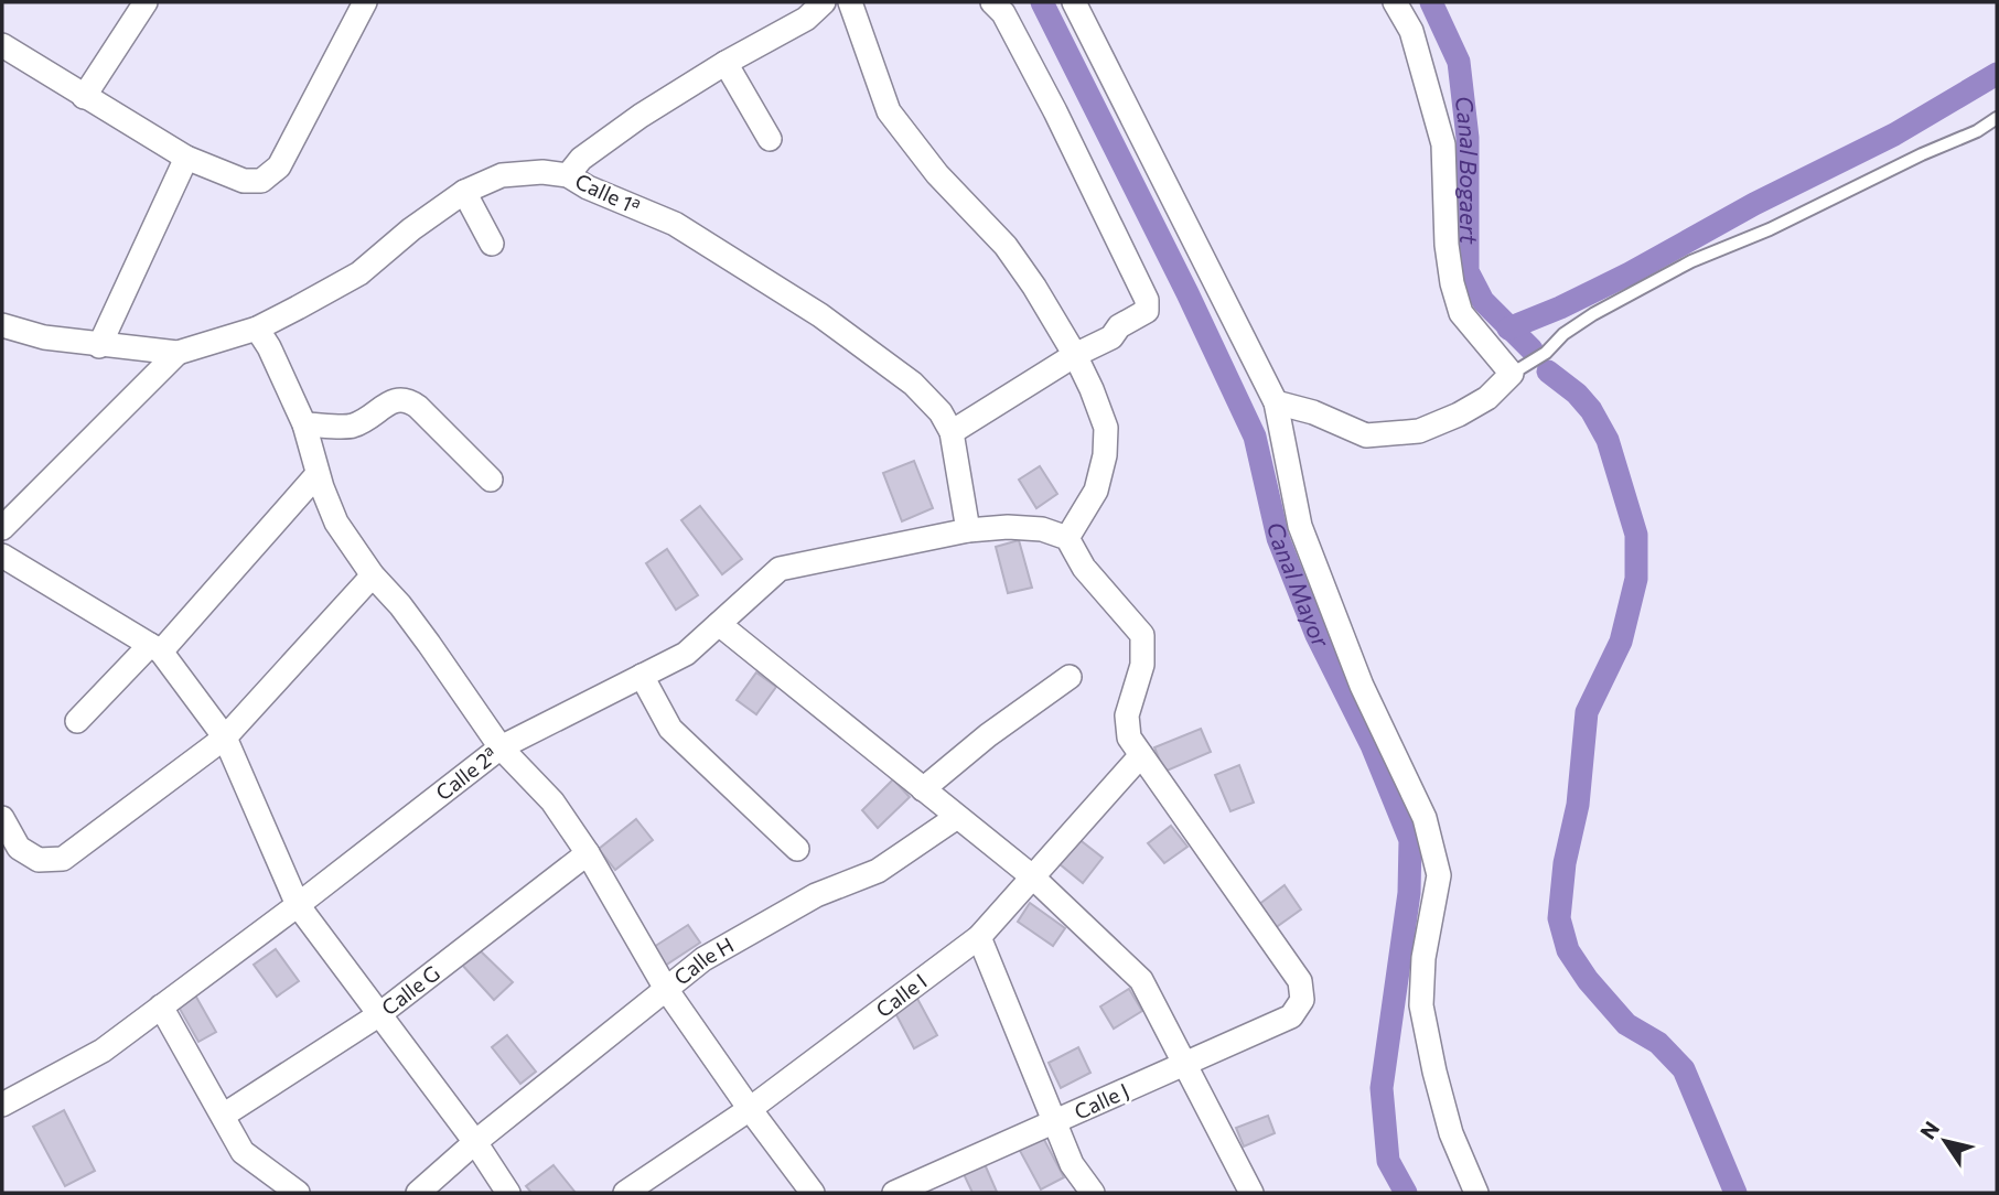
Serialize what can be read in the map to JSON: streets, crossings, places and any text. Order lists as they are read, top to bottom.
{
  "streets": {
    "street": [
      "Calle 1ª",
      "Calle 2ª",
      "Calle H",
      "Calle G",
      "Calle I",
      "Calle J"
    ]
  },
  "crossings": [
    ["Calle 1ª", "Calle 2ª"],
    ["Calle I", "Calle J"]
  ],
  "water": ["Canal Bogaert", "Canal Mayor"],
  "north": "top left"
}
